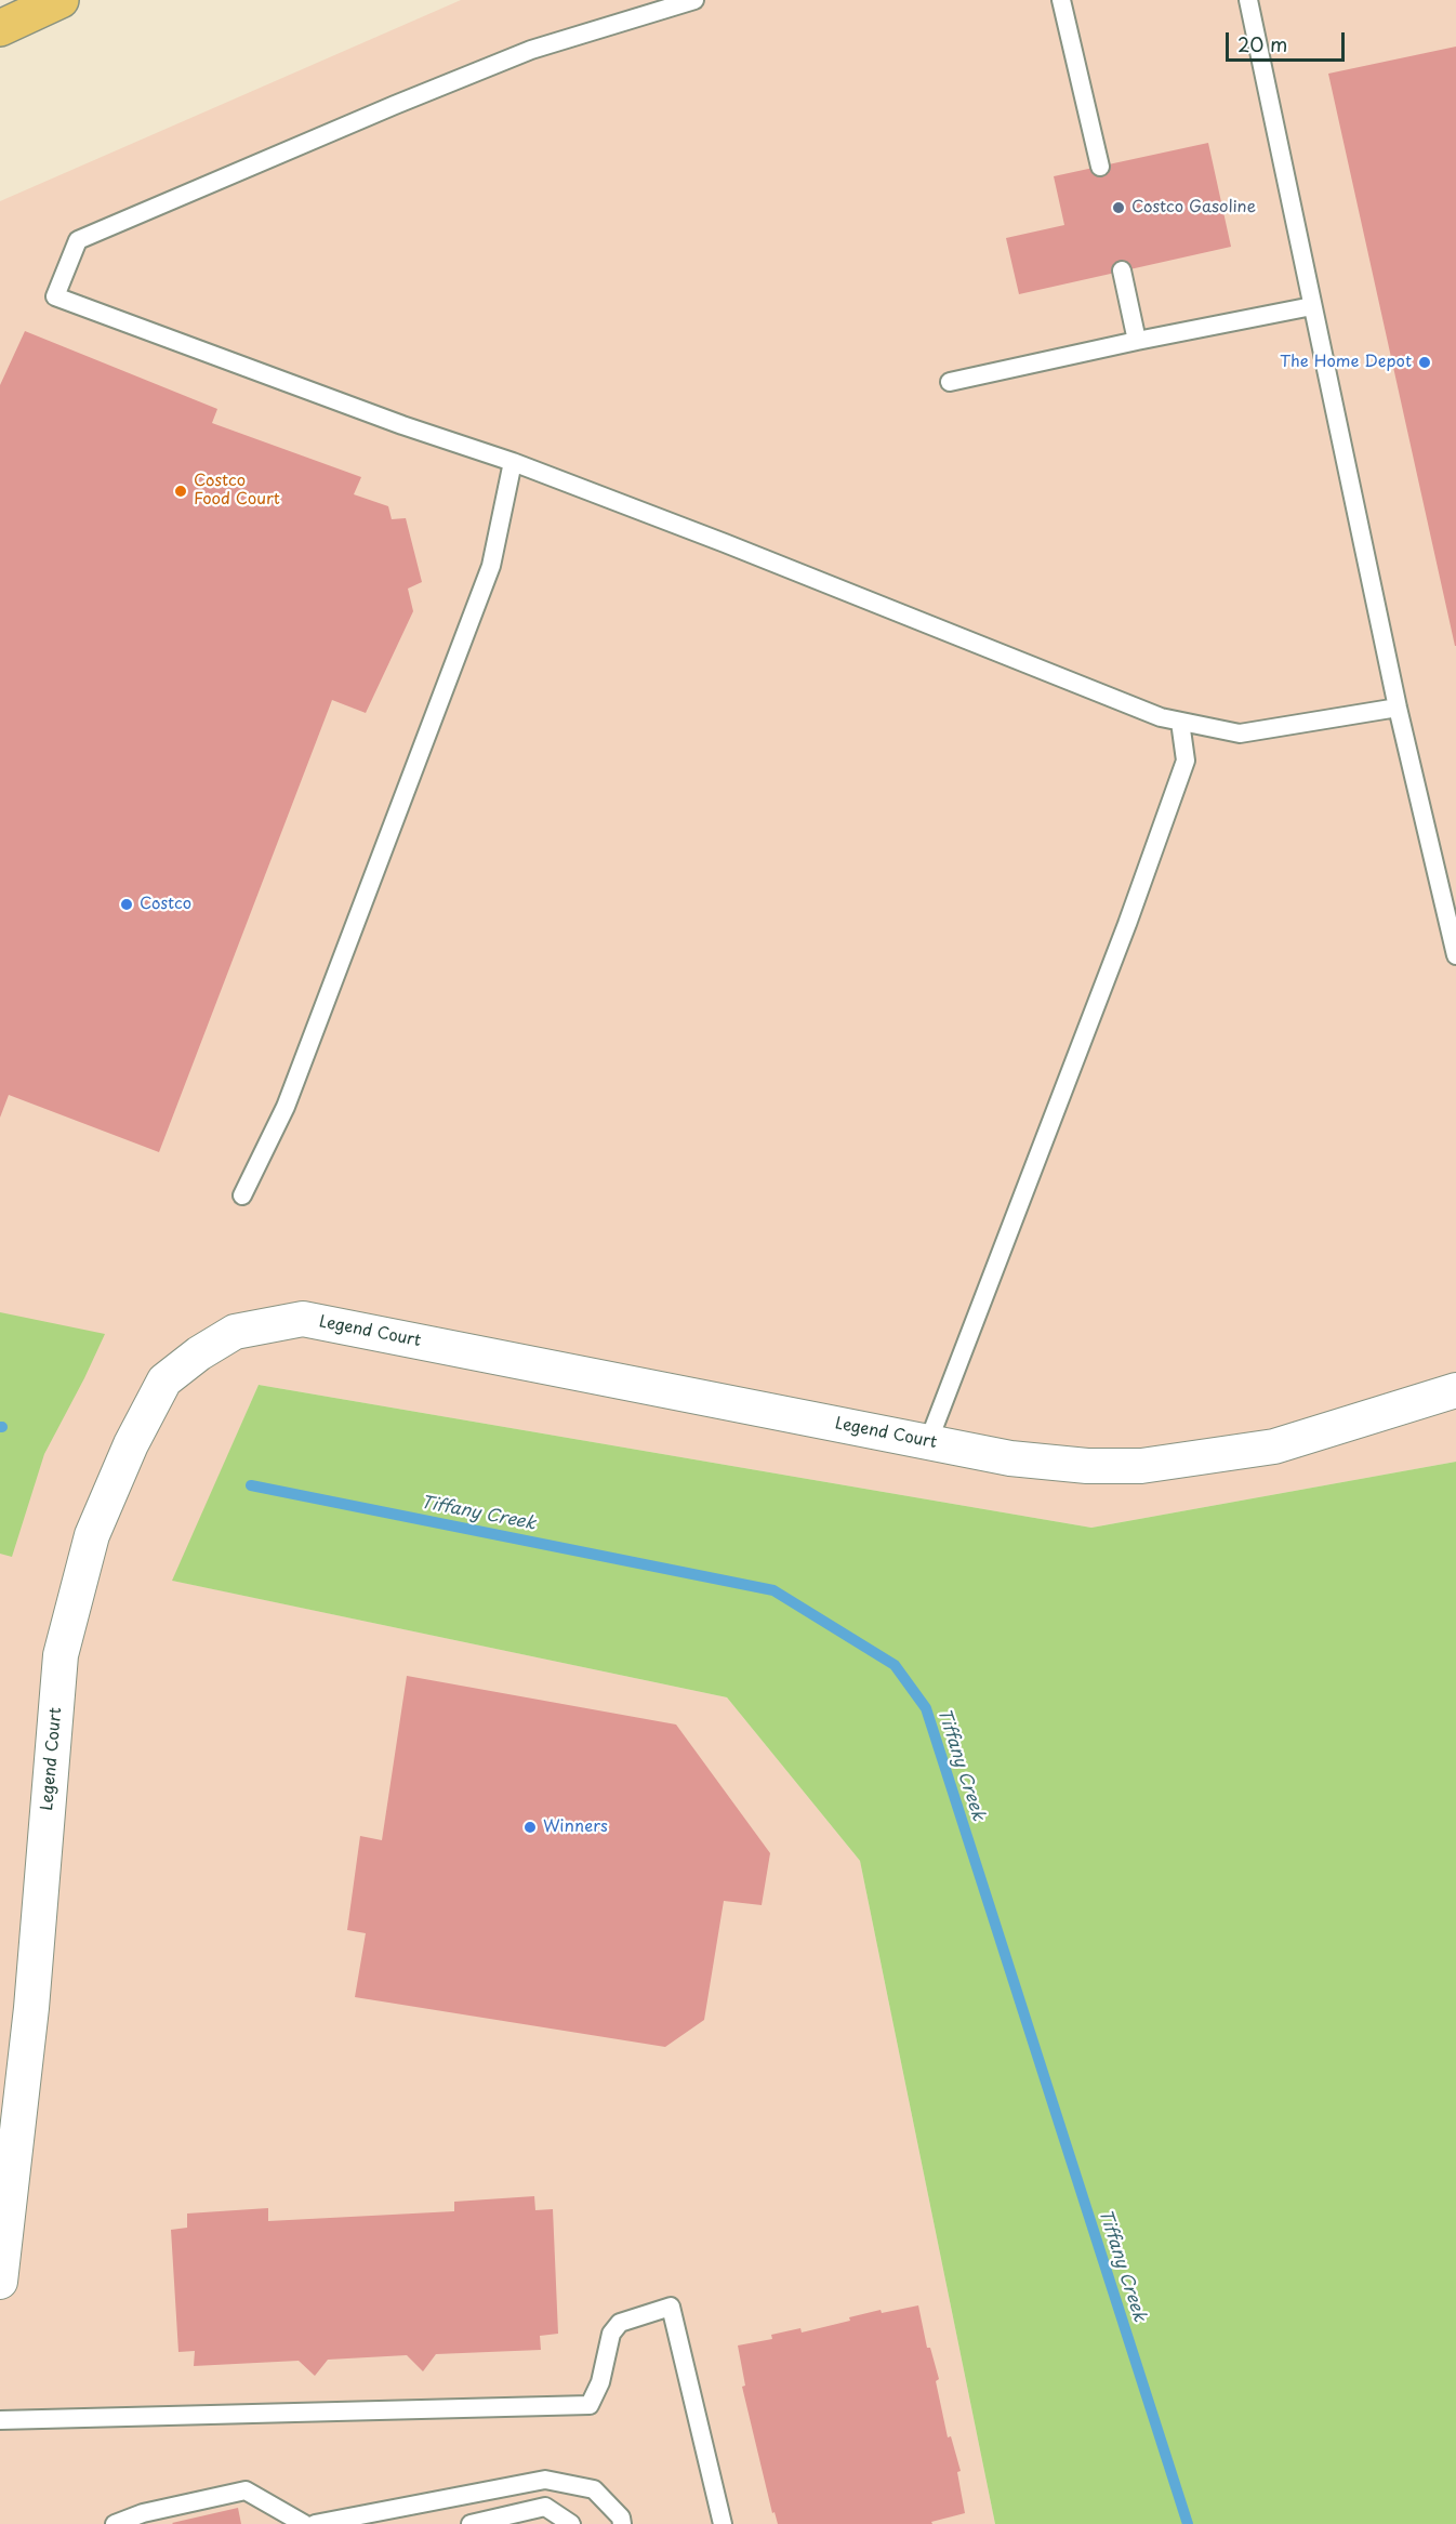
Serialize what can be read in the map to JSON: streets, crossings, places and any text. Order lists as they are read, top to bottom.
{
  "streets": {
    "street": ["Legend Court"]
  },
  "water": ["Tiffany Creek"],
  "places": [
    "Costco Gasoline",
    "The Home Depot",
    "Costco Food Court",
    "Costco",
    "Winners"
  ],
  "scale_bar": "20 m"
}
